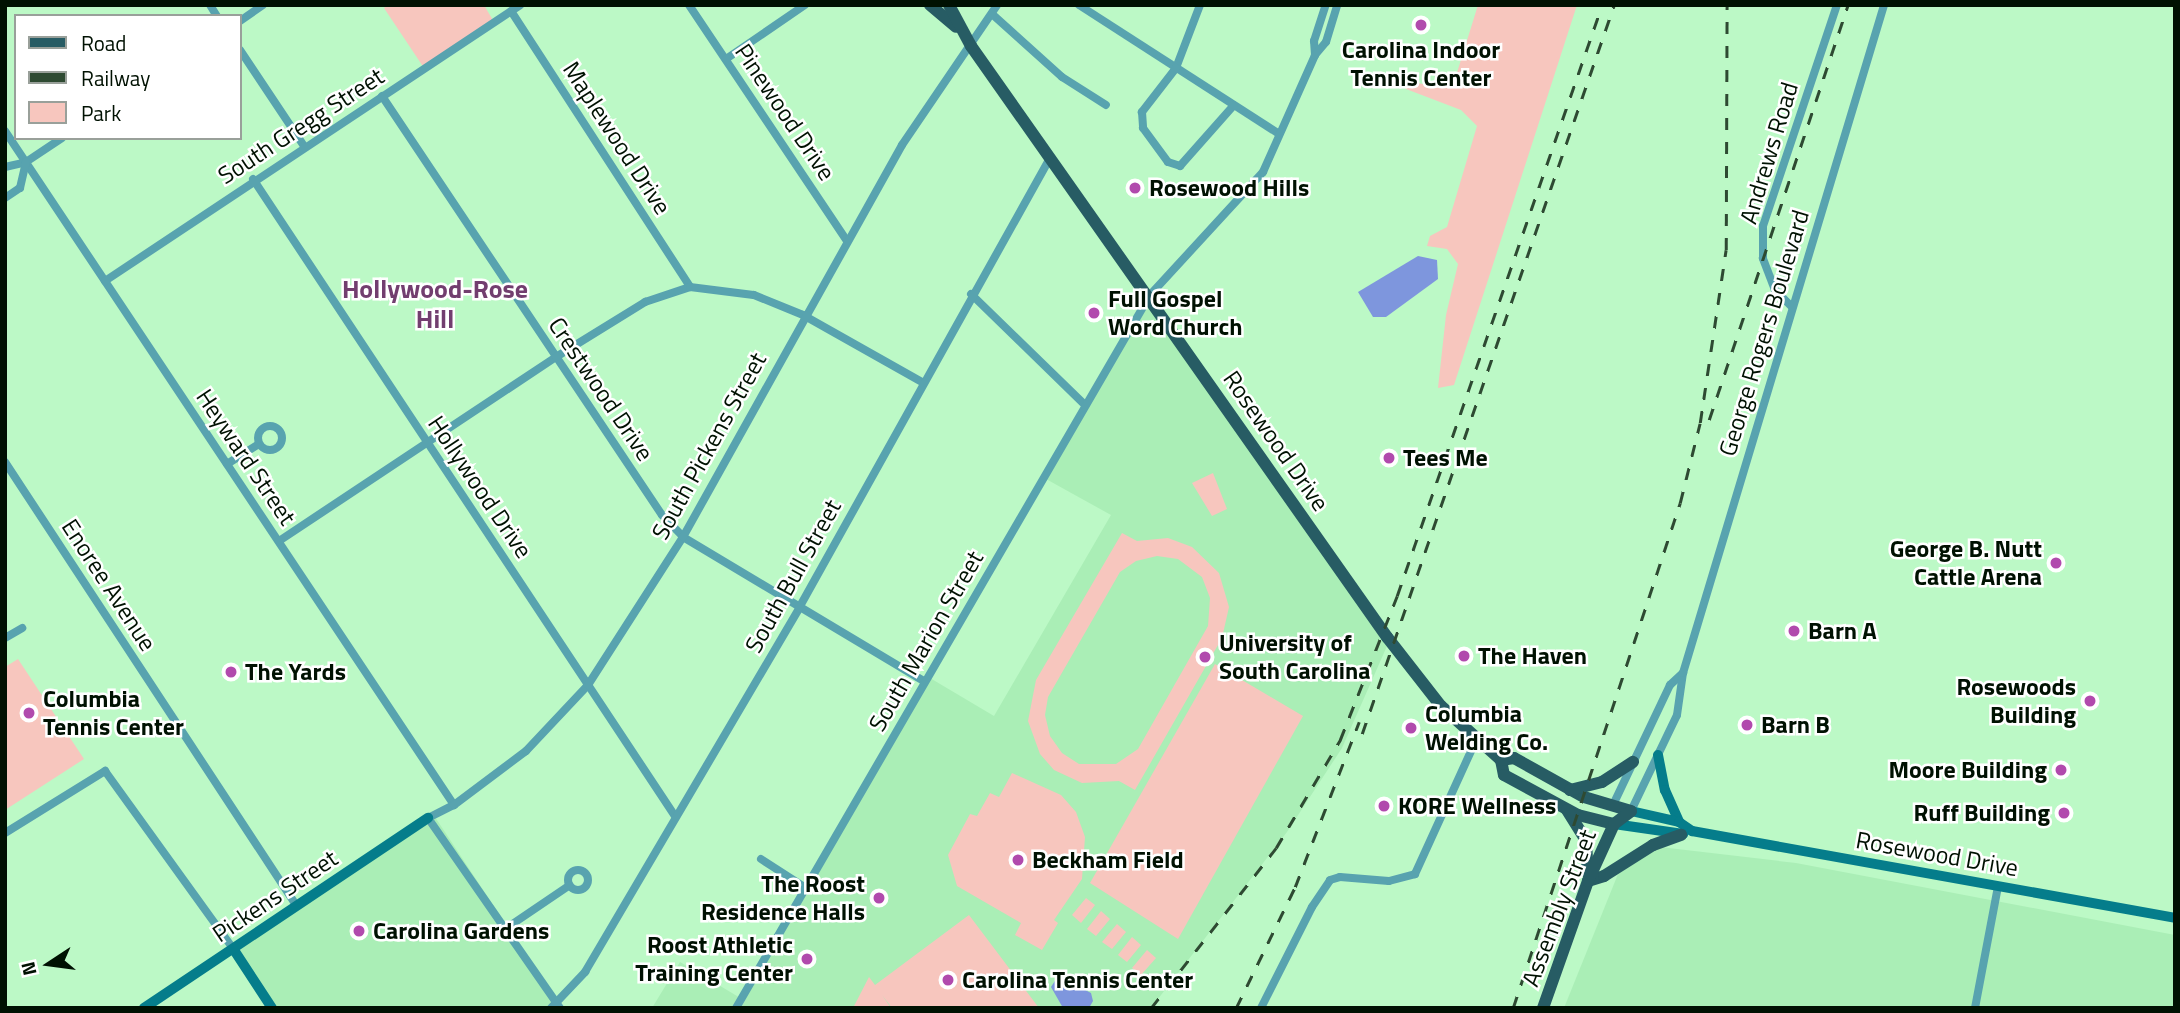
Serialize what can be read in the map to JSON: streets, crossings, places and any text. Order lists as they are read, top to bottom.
{
  "streets": {
    "main road": ["Rosewood Drive", "Pickens Street", "Assembly Street"],
    "street": [
      "Pinewood Drive",
      "South Gregg Street",
      "Maplewood Drive",
      "Andrews Road",
      "George Rogers Boulevard",
      "Crestwood Drive",
      "South Pickens Street",
      "Heyward Street",
      "Hollywood Drive",
      "South Bull Street",
      "Enoree Avenue",
      "South Marion Street"
    ]
  },
  "crossings": [
    ["Pinewood Drive", "South Pickens Street"],
    ["South Gregg Street", "Maplewood Drive"],
    ["South Gregg Street", "Crestwood Drive"],
    ["South Gregg Street", "Heyward Street"],
    ["South Gregg Street", "Hollywood Drive"],
    ["Andrews Road", "George Rogers Boulevard"],
    ["George Rogers Boulevard", "Rosewood Drive"],
    ["George Rogers Boulevard", "Assembly Street"],
    ["Crestwood Drive", "South Pickens Street"],
    ["Crestwood Drive", "South Bull Street"],
    ["Crestwood Drive", "South Marion Street"],
    ["Rosewood Drive", "South Pickens Street"],
    ["Rosewood Drive", "South Bull Street"],
    ["Rosewood Drive", "South Marion Street"],
    ["Rosewood Drive", "Assembly Street"],
    ["South Pickens Street", "Heyward Street"],
    ["South Pickens Street", "Hollywood Drive"],
    ["South Pickens Street", "Pickens Street"],
    ["Hollywood Drive", "South Bull Street"],
    ["Enoree Avenue", "Pickens Street"]
  ],
  "districts": ["Hollywood-Rose Hill"],
  "places": [
    "Carolina Indoor Tennis Center",
    "Rosewood Hills",
    "Full Gospel Word Church",
    "Tees Me",
    "George B. Nutt Cattle Arena",
    "Barn A",
    "The Haven",
    "University of South Carolina",
    "The Yards",
    "Rosewoods Building",
    "Columbia Tennis Center",
    "Barn B",
    "Columbia Welding Co.",
    "Moore Building",
    "KORE Wellness",
    "Ruff Building",
    "Beckham Field",
    "The Roost Residence Halls",
    "Carolina Gardens",
    "Roost Athletic Training Center",
    "Carolina Tennis Center"
  ],
  "legend": ["Road", "Railway", "Park"],
  "north": "left"
}
